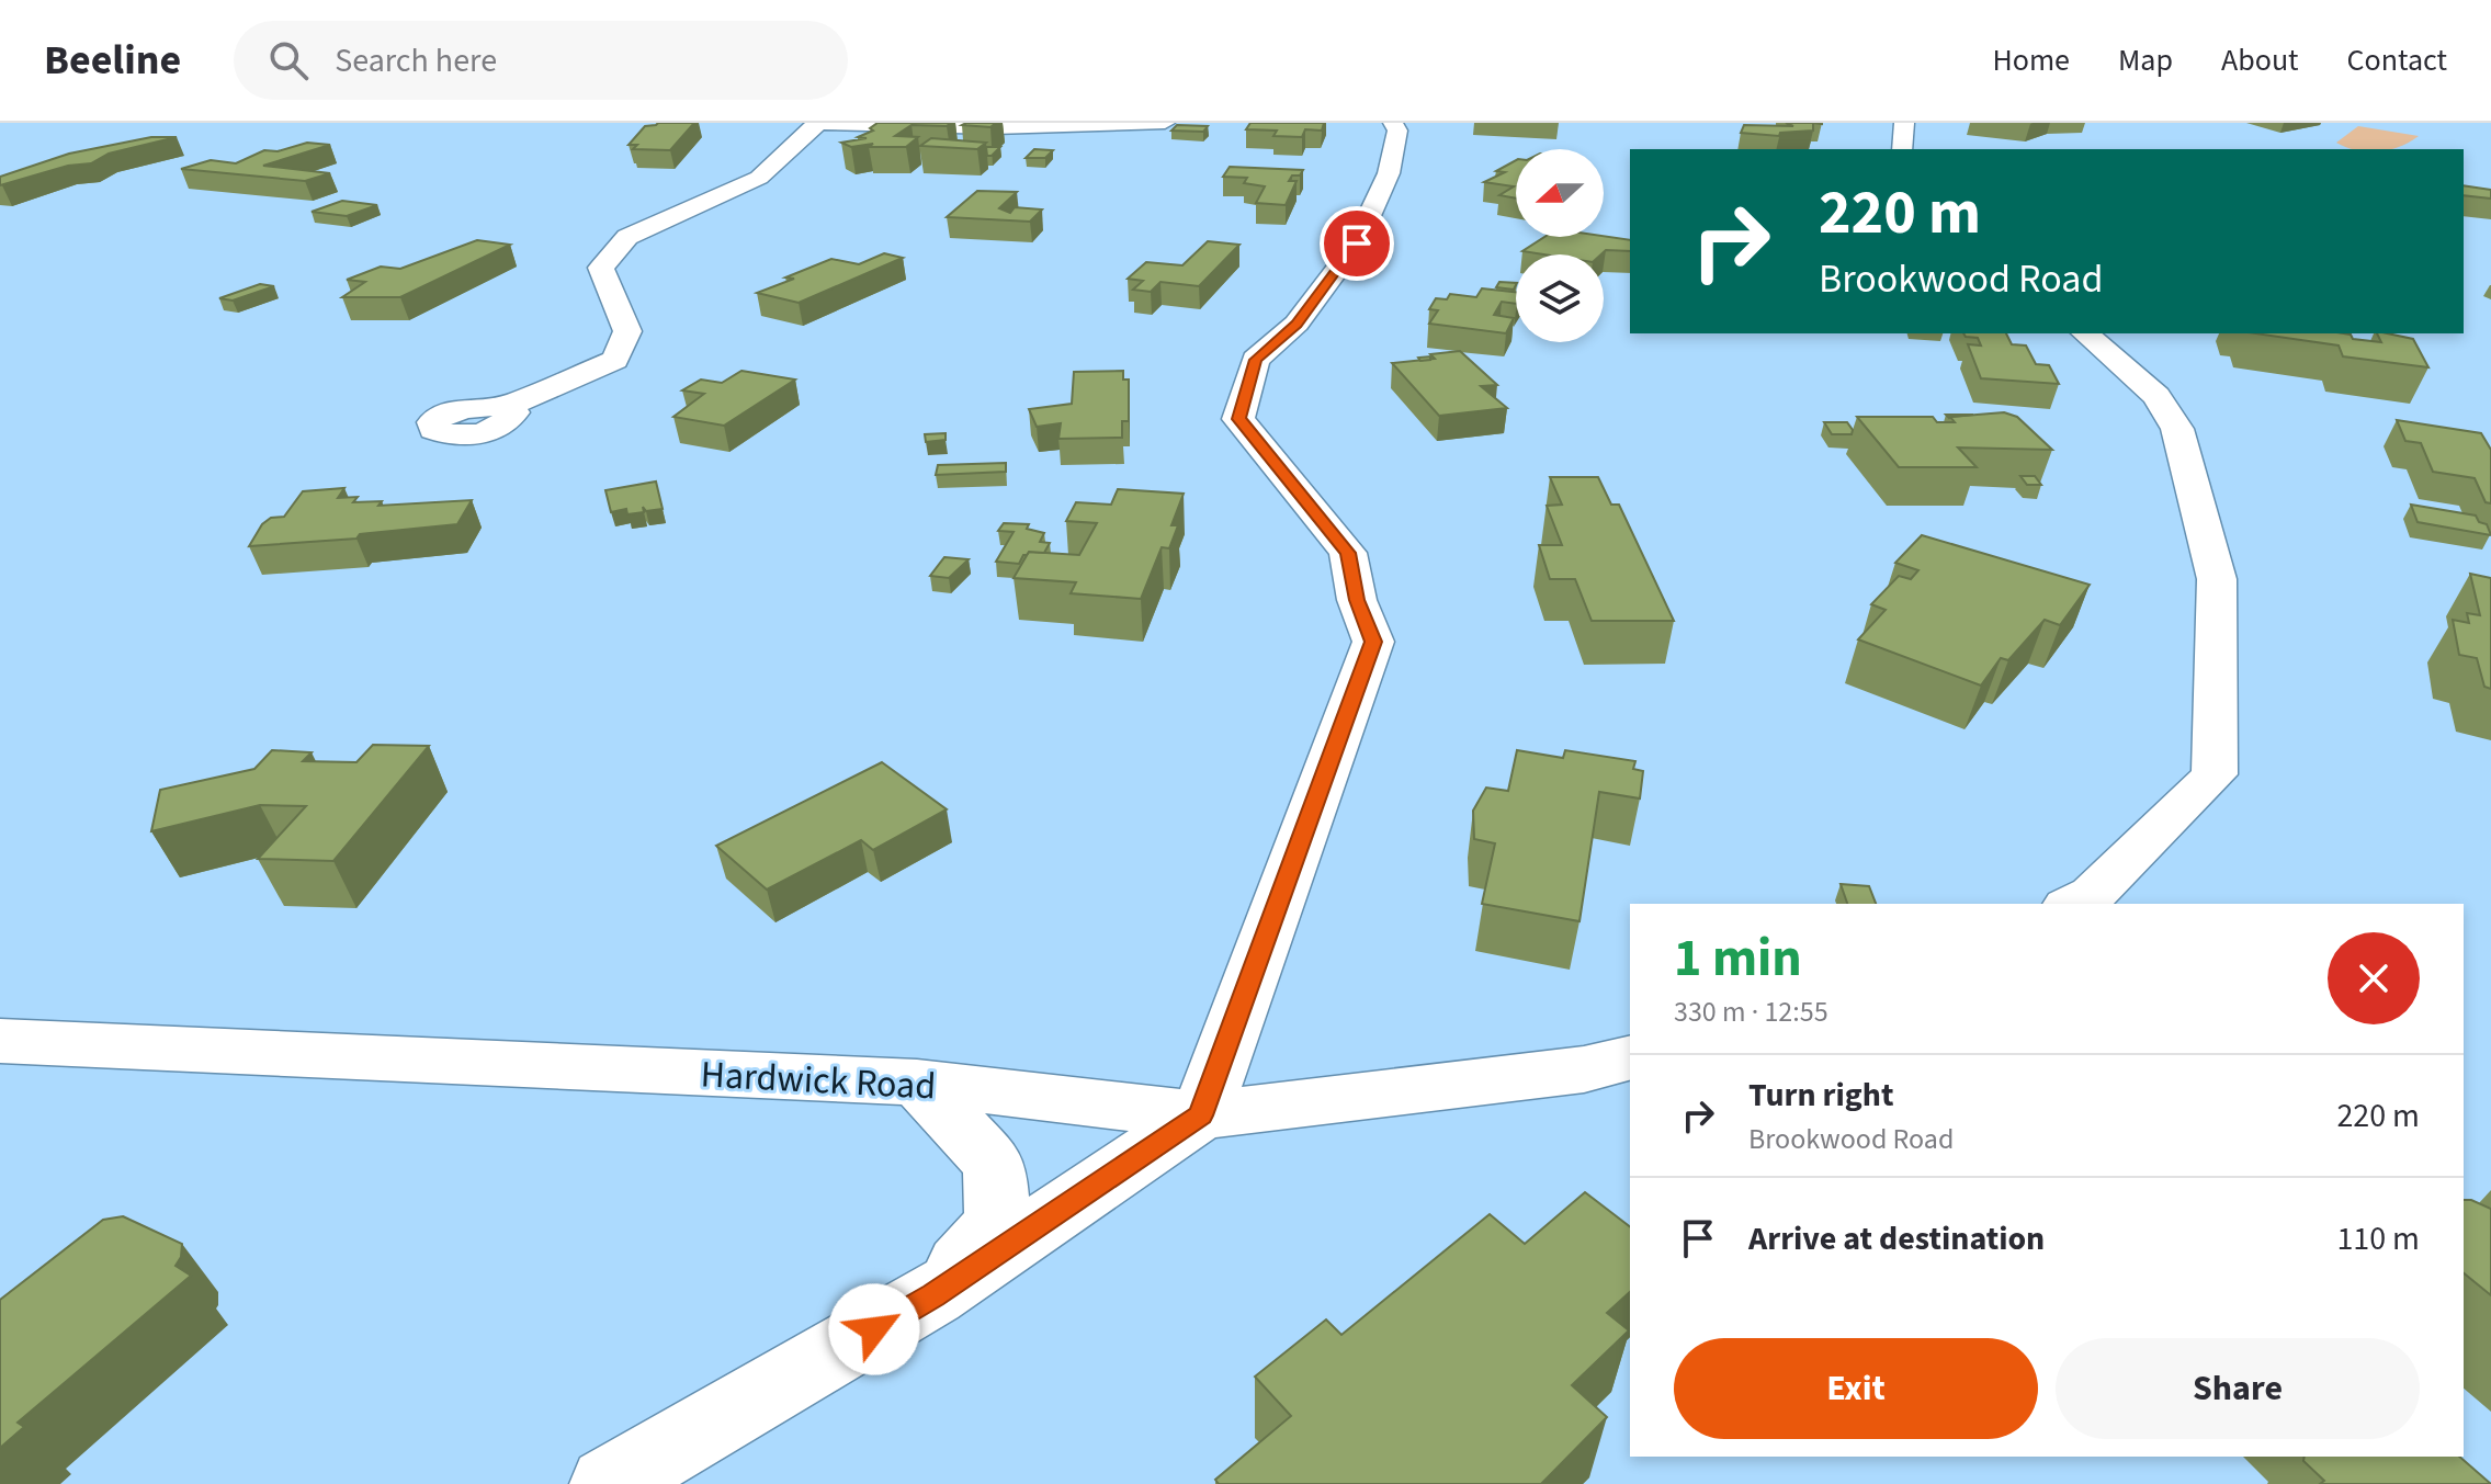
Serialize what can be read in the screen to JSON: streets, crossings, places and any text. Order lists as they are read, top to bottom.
{
  "streets": {
    "street": ["Hardwick Road"]
  },
  "north": "left",
  "page": {
    "header": "Beeline",
    "search": "Search here",
    "nav": [
      "Home",
      "Map",
      "About",
      "Contact"
    ],
    "turn": ["220 m", "Brookwood Road"],
    "heading": ["1 min", "330 m · 12:55"],
    "list": [
      {
        "name": "Turn right",
        "note": "Brookwood Road",
        "value": "220 m"
      },
      {
        "name": "Arrive at destination",
        "value": "110 m"
      }
    ],
    "buttons": ["Exit", "Share"]
  }
}
